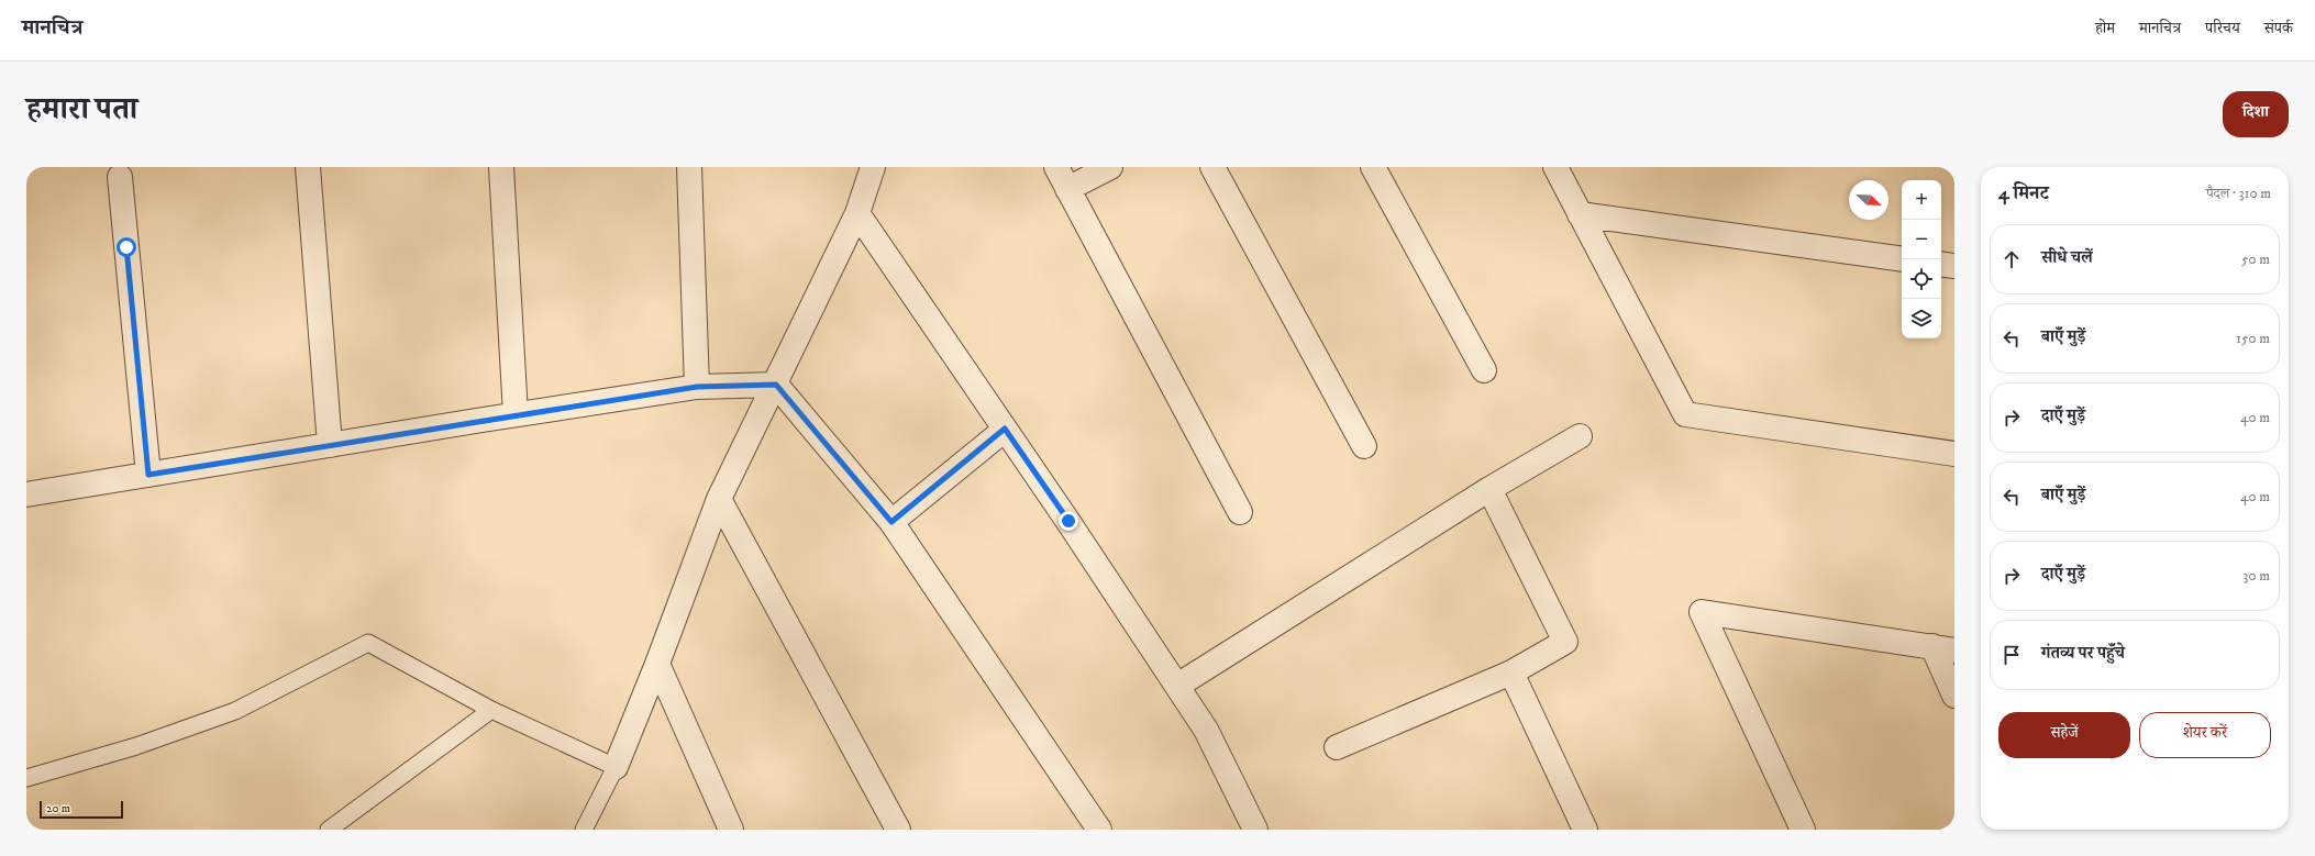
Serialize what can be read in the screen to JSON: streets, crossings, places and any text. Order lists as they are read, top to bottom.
{
  "scale_bar": "20 m",
  "north": "bottom right",
  "page": {
    "header": "मानचित्र",
    "nav": [
      "होम",
      "मानचित्र",
      "परिचय",
      "संपर्क"
    ],
    "title": "हमारा पता",
    "buttons": [
      "दिशा",
      ["सहेजें", "शेयर करें"]
    ],
    "heading": ["4 मिनट", "पैदल · 310 m"],
    "map_buttons": ["+", "−"],
    "list": [
      ["सीधे चलें", "50 m"],
      ["बाएँ मुड़ें", "150 m"],
      ["दाएँ मुड़ें", "40 m"],
      ["बाएँ मुड़ें", "40 m"],
      ["दाएँ मुड़ें", "30 m"],
      "गंतव्य पर पहुँचे"
    ],
    "scale": "20 m"
  }
}
